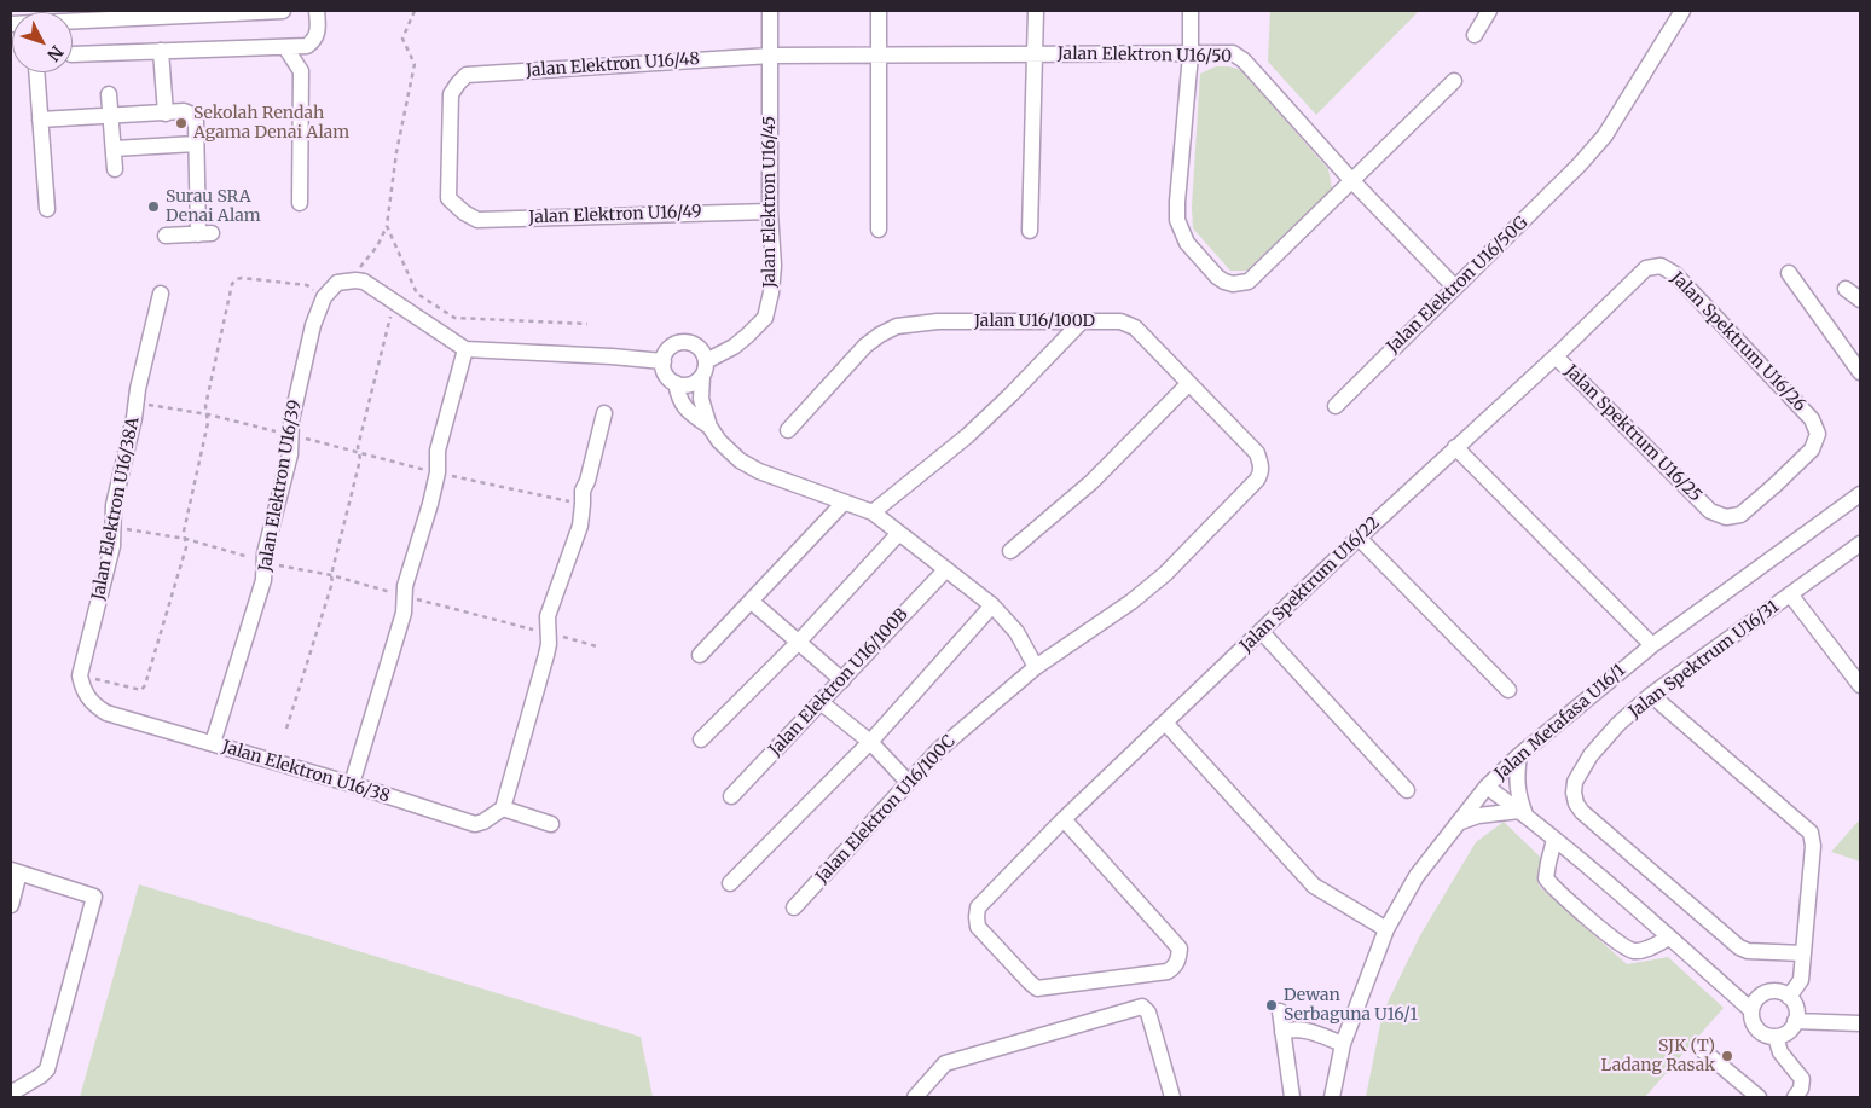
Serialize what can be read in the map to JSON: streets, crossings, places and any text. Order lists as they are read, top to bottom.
{
  "streets": {
    "street": [
      "Jalan Elektron U16/50",
      "Jalan Elektron U16/48",
      "Jalan Elektron U16/45",
      "Jalan Elektron U16/49",
      "Jalan Elektron U16/50G",
      "Jalan U16/100D",
      "Jalan Spektrum U16/26",
      "Jalan Spektrum U16/25",
      "Jalan Elektron U16/39",
      "Jalan Elektron U16/38A",
      "Jalan Spektrum U16/22",
      "Jalan Spektrum U16/31",
      "Jalan Elektron U16/100B",
      "Jalan Metafasa U16/1",
      "Jalan Elektron U16/38",
      "Jalan Elektron U16/100C"
    ]
  },
  "crossings": [
    ["Jalan Elektron U16/50", "Jalan Elektron U16/48"],
    ["Jalan Elektron U16/50", "Jalan Elektron U16/45"],
    ["Jalan Elektron U16/50", "Jalan Elektron U16/50G"],
    ["Jalan Elektron U16/48", "Jalan Elektron U16/45"],
    ["Jalan Elektron U16/48", "Jalan Elektron U16/49"],
    ["Jalan Elektron U16/45", "Jalan Elektron U16/49"],
    ["Jalan U16/100D", "Jalan Elektron U16/100C"],
    ["Jalan Spektrum U16/26", "Jalan Spektrum U16/25"],
    ["Jalan Spektrum U16/26", "Jalan Spektrum U16/22"],
    ["Jalan Spektrum U16/25", "Jalan Spektrum U16/22"],
    ["Jalan Elektron U16/39", "Jalan Elektron U16/38"],
    ["Jalan Elektron U16/38A", "Jalan Elektron U16/38"]
  ],
  "places": [
    "Sekolah Rendah Agama Denai Alam",
    "Surau SRA Denai Alam",
    "Dewan Serbaguna U16/1",
    "SJK (T) Ladang Rasak"
  ],
  "north": "bottom right"
}
